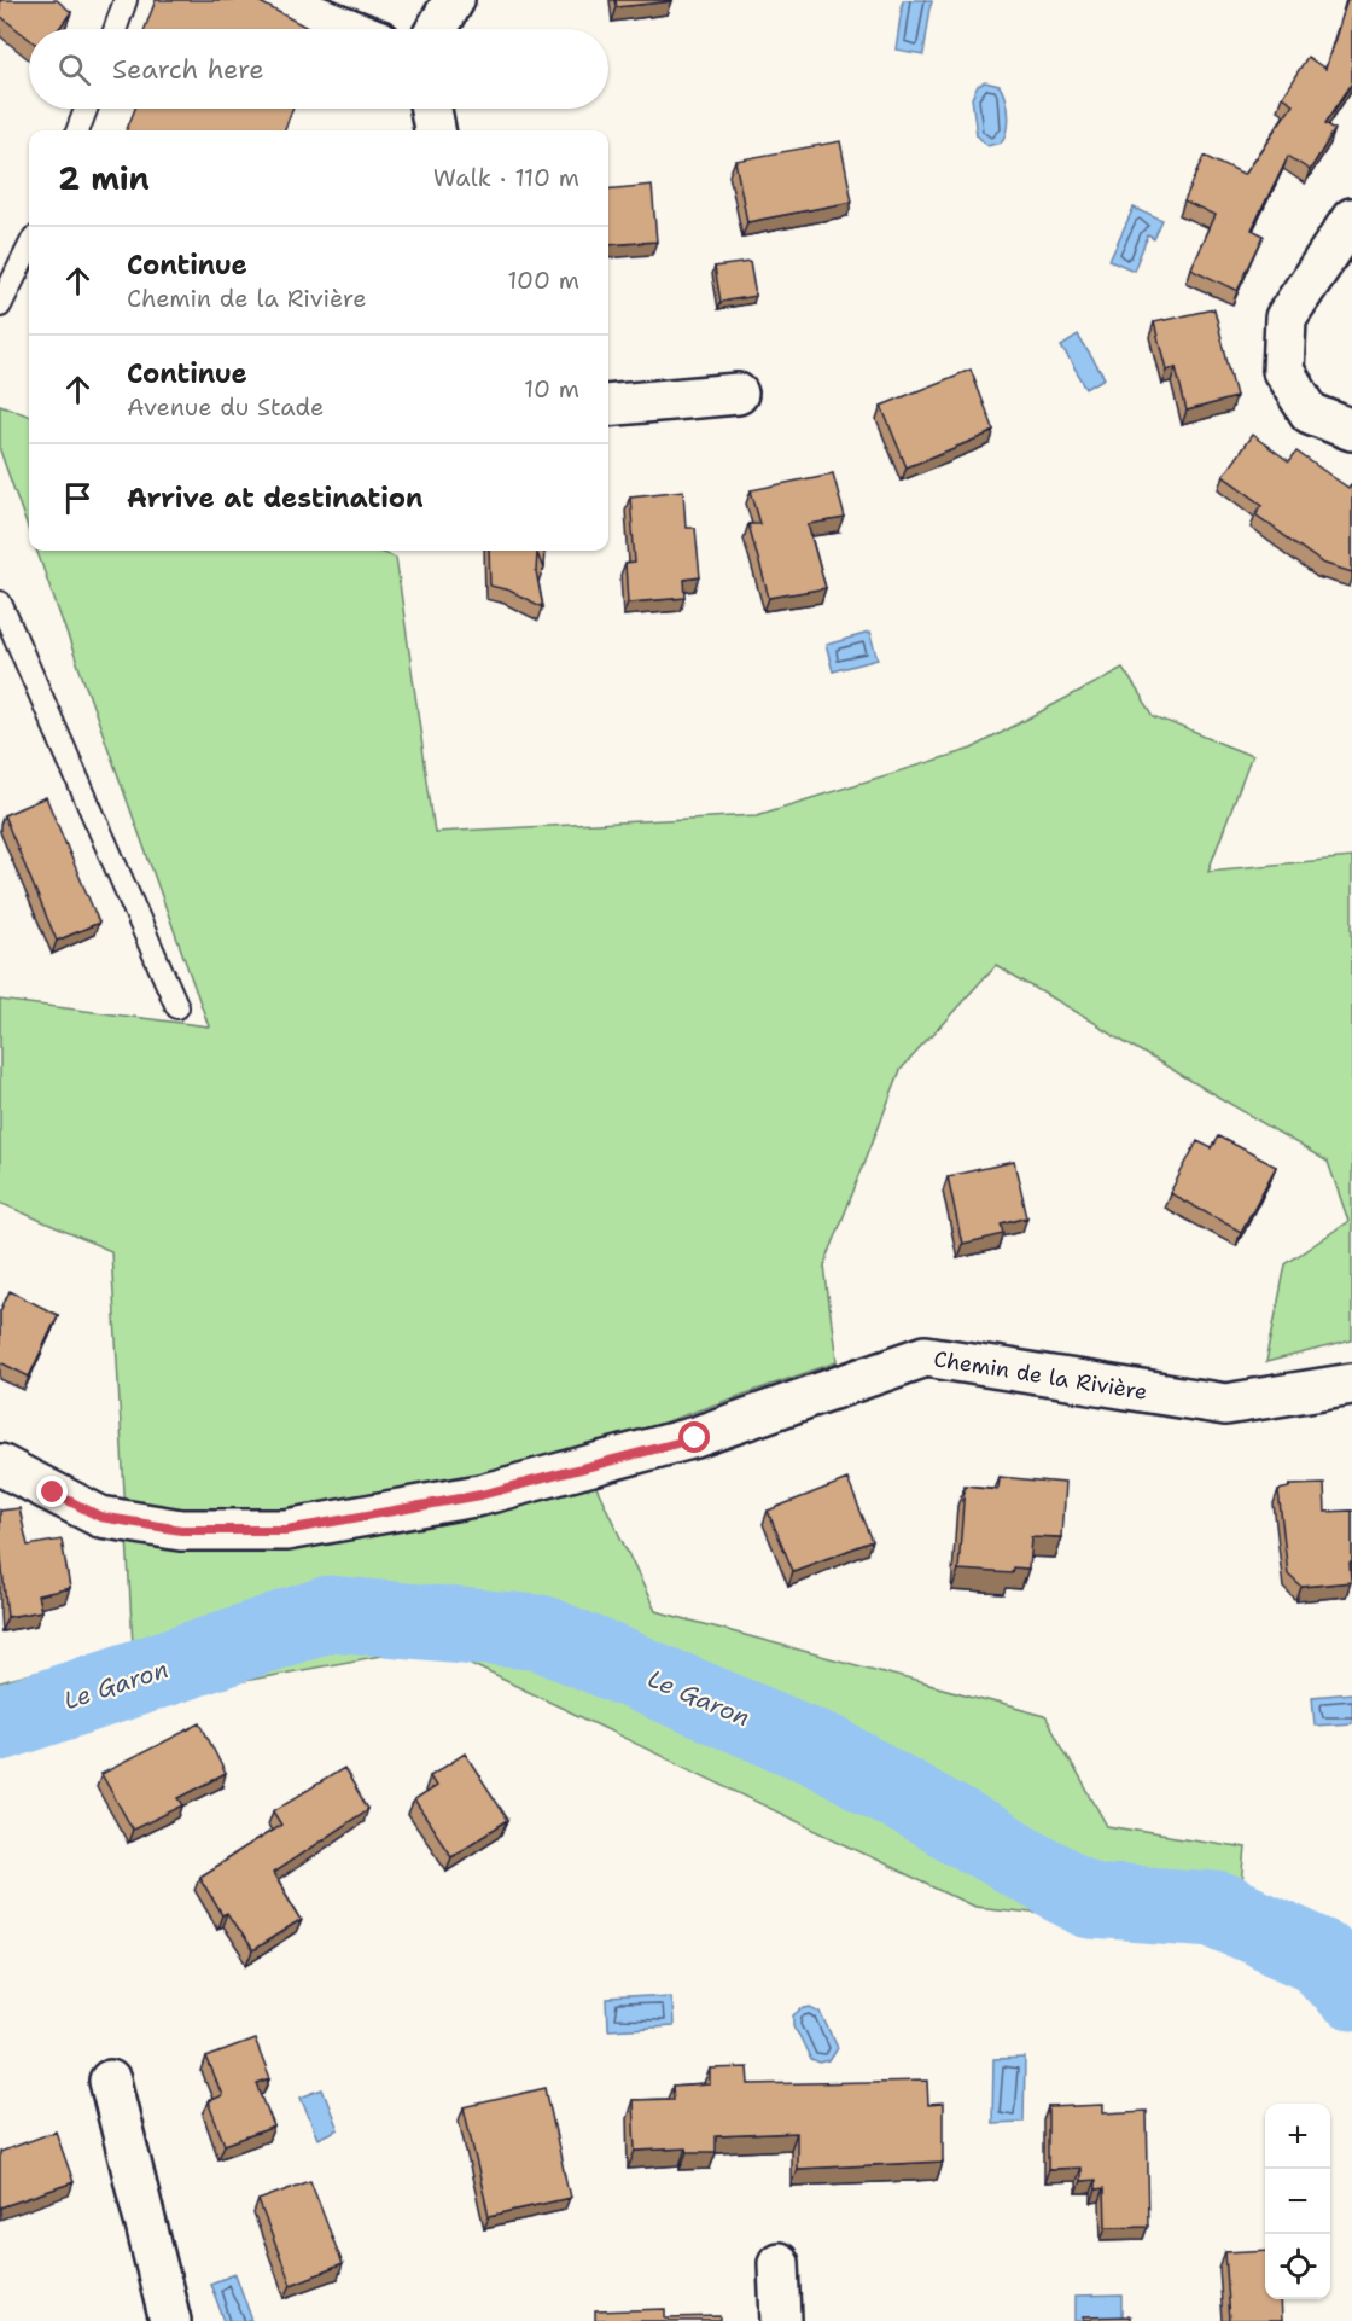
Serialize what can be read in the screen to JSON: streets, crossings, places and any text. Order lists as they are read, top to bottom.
{
  "streets": {
    "street": ["Chemin de la Rivière"]
  },
  "water": ["Le Garon"],
  "page": {
    "search": "Search here",
    "heading": ["2 min", "Walk · 110 m"],
    "list": [
      ["Continue", "Chemin de la Rivière", "100 m"],
      ["Continue", "Avenue du Stade", "10 m"],
      "Arrive at destination"
    ],
    "map_buttons": ["+", "−"]
  }
}
